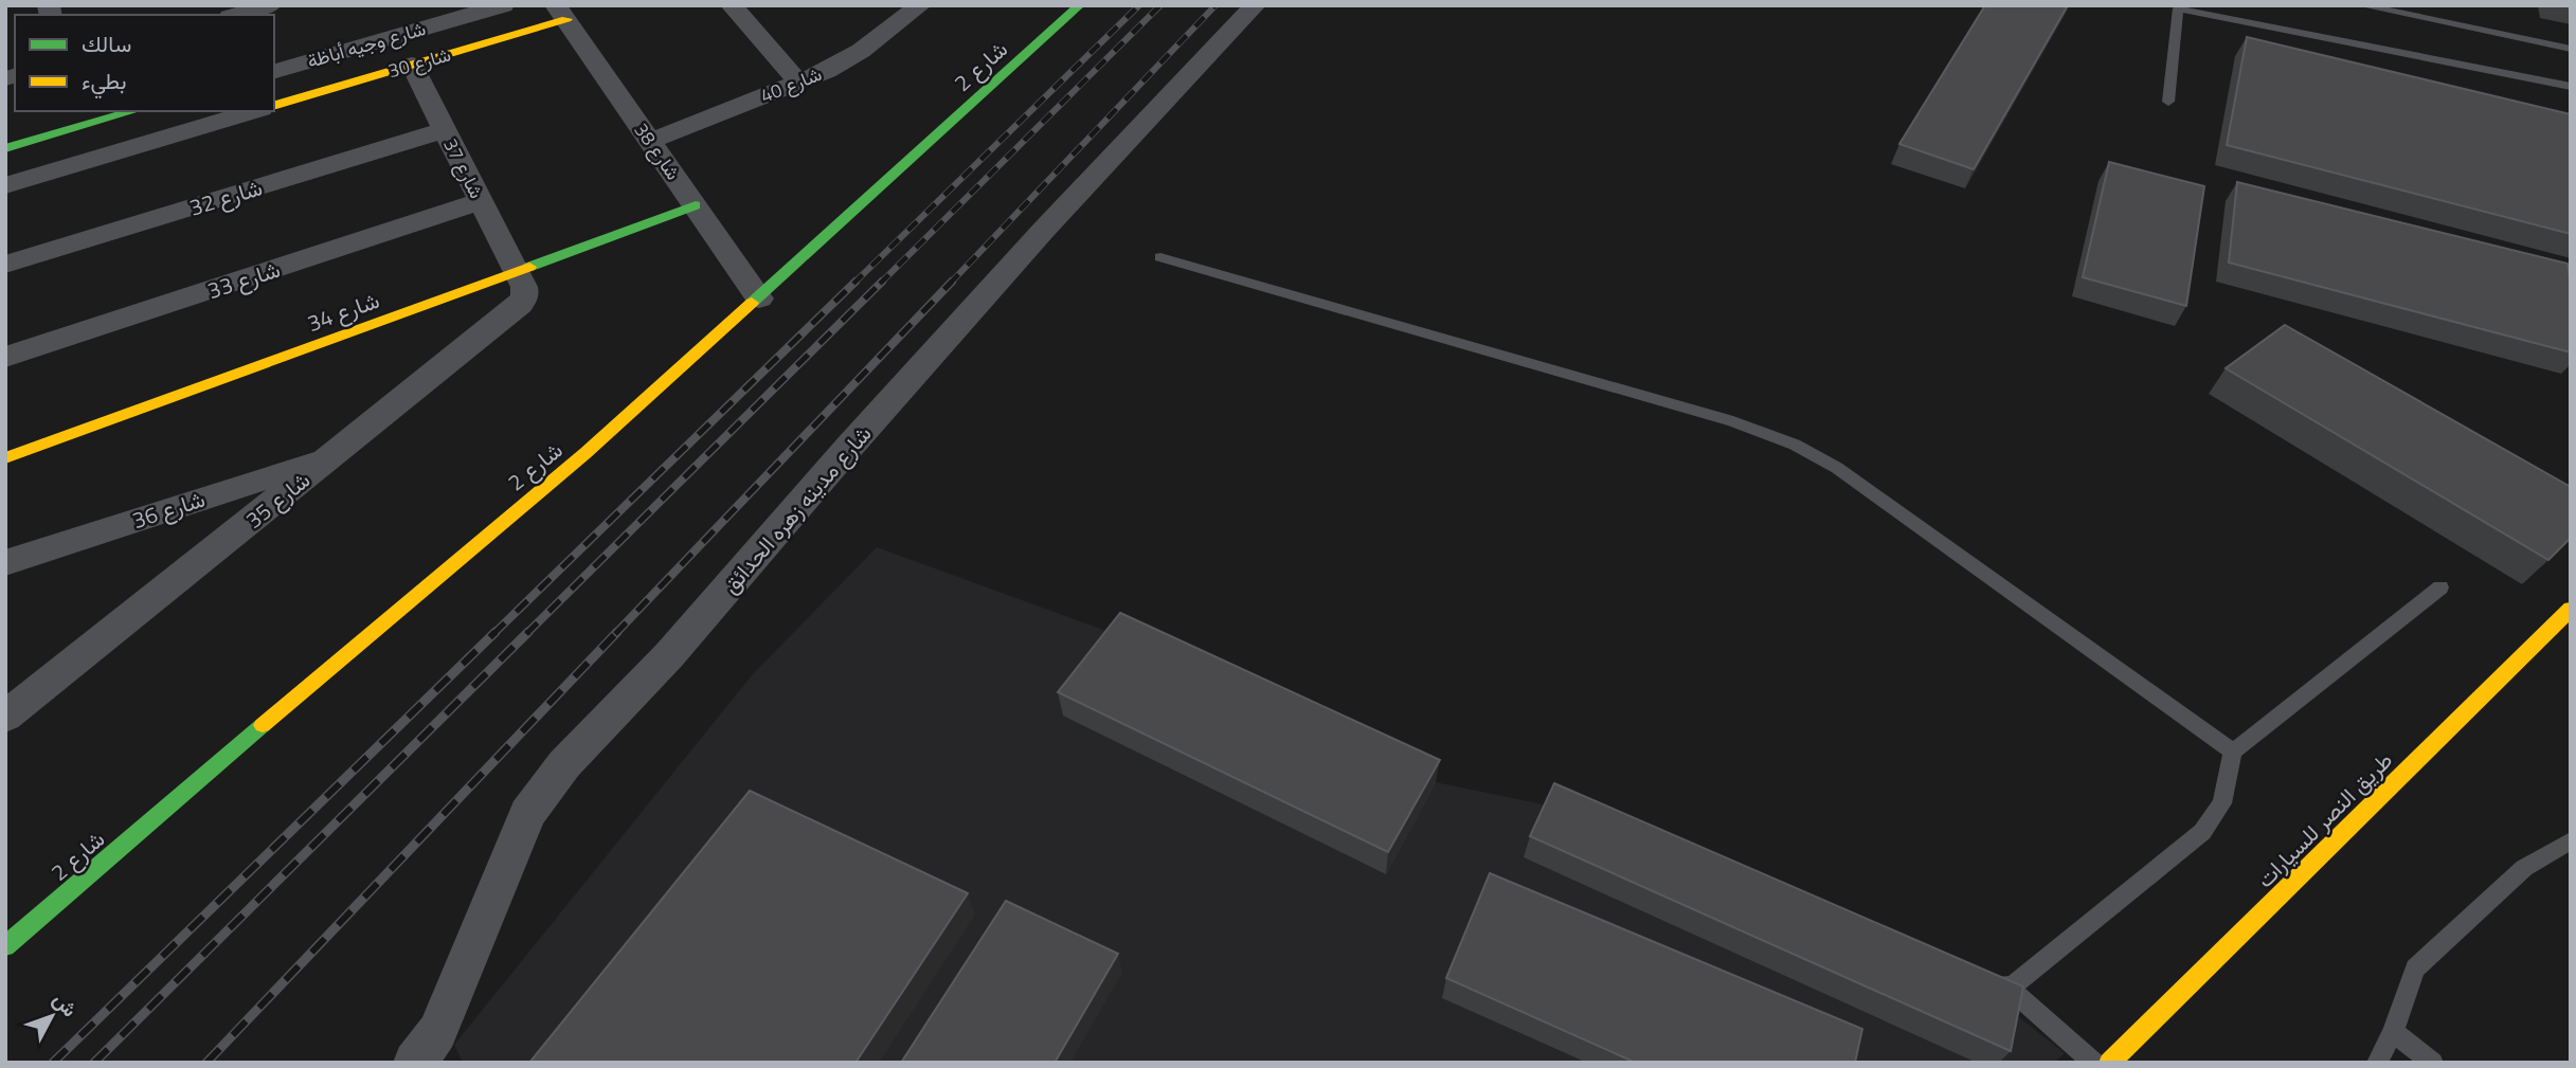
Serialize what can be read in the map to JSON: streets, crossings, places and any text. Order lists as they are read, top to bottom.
{
  "streets": {
    "street": [
      "شارع وجيه أباظة",
      "شارع 30",
      "شارع 2",
      "شارع 40",
      "شارع 38",
      "شارع 37",
      "شارع 32",
      "شارع 33",
      "شارع 34",
      "شارع 35",
      "شارع 36",
      "شارع مدينه زهره الحدائق",
      "طريق النصر للسيارات"
    ]
  },
  "crossings": [
    ["شارع 30", "شارع 38"],
    ["شارع 30", "شارع 37"],
    ["شارع 2", "شارع 38"],
    ["شارع 40", "شارع 38"],
    ["شارع 38", "شارع 34"],
    ["شارع 37", "شارع 32"],
    ["شارع 37", "شارع 33"],
    ["شارع 37", "شارع 34"],
    ["شارع 37", "شارع 35"],
    ["شارع 34", "شارع 35"],
    ["شارع 35", "شارع 36"]
  ],
  "legend": ["سالك", "بطيء"],
  "north": "top right"
}
